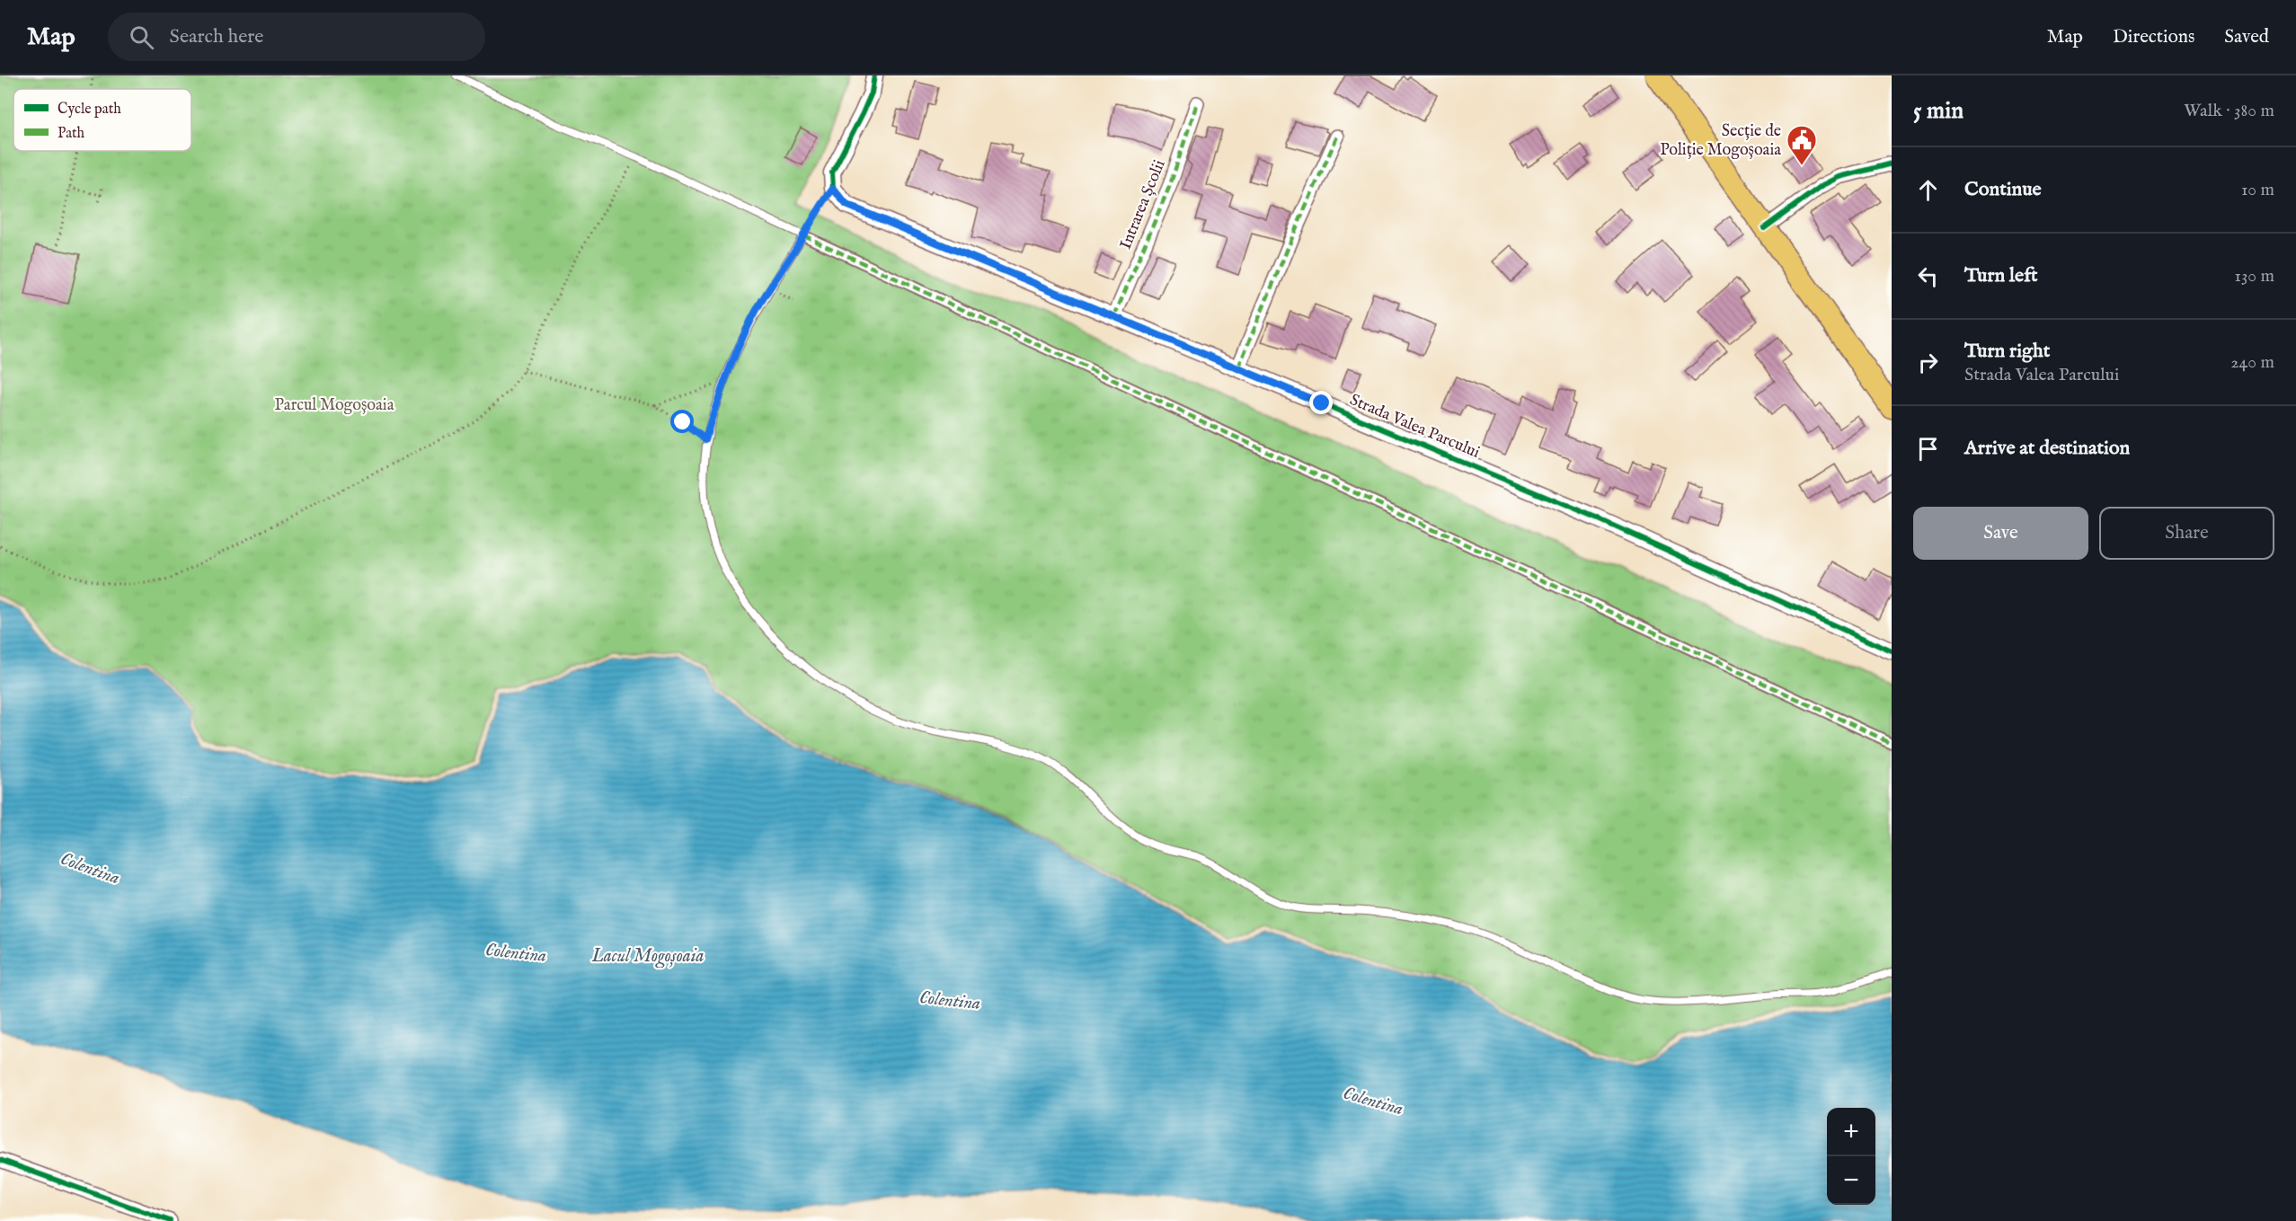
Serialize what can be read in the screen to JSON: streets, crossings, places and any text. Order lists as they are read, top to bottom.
{
  "streets": {
    "street": ["Intrarea Școlii", "Strada Valea Parcului"]
  },
  "crossings": [
    ["Intrarea Școlii", "Strada Valea Parcului"]
  ],
  "water": ["Colentina", "Lacul Mogoșoaia"],
  "parks": ["Parcul Mogoșoaia"],
  "places": {
    "public building": ["Secție de Poliție Mogoșoaia"]
  },
  "legend": ["Cycle path", "Path"],
  "page": {
    "header": "Map",
    "search": "Search here",
    "nav": ["Map", "Directions", "Saved"],
    "heading": ["5 min", "Walk · 380 m"],
    "list": [
      ["Continue", "10 m"],
      ["Turn left", "130 m"],
      ["Turn right", "Strada Valea Parcului", "240 m"],
      "Arrive at destination"
    ],
    "buttons": ["Save", "Share"],
    "map_buttons": ["+", "−"]
  }
}
